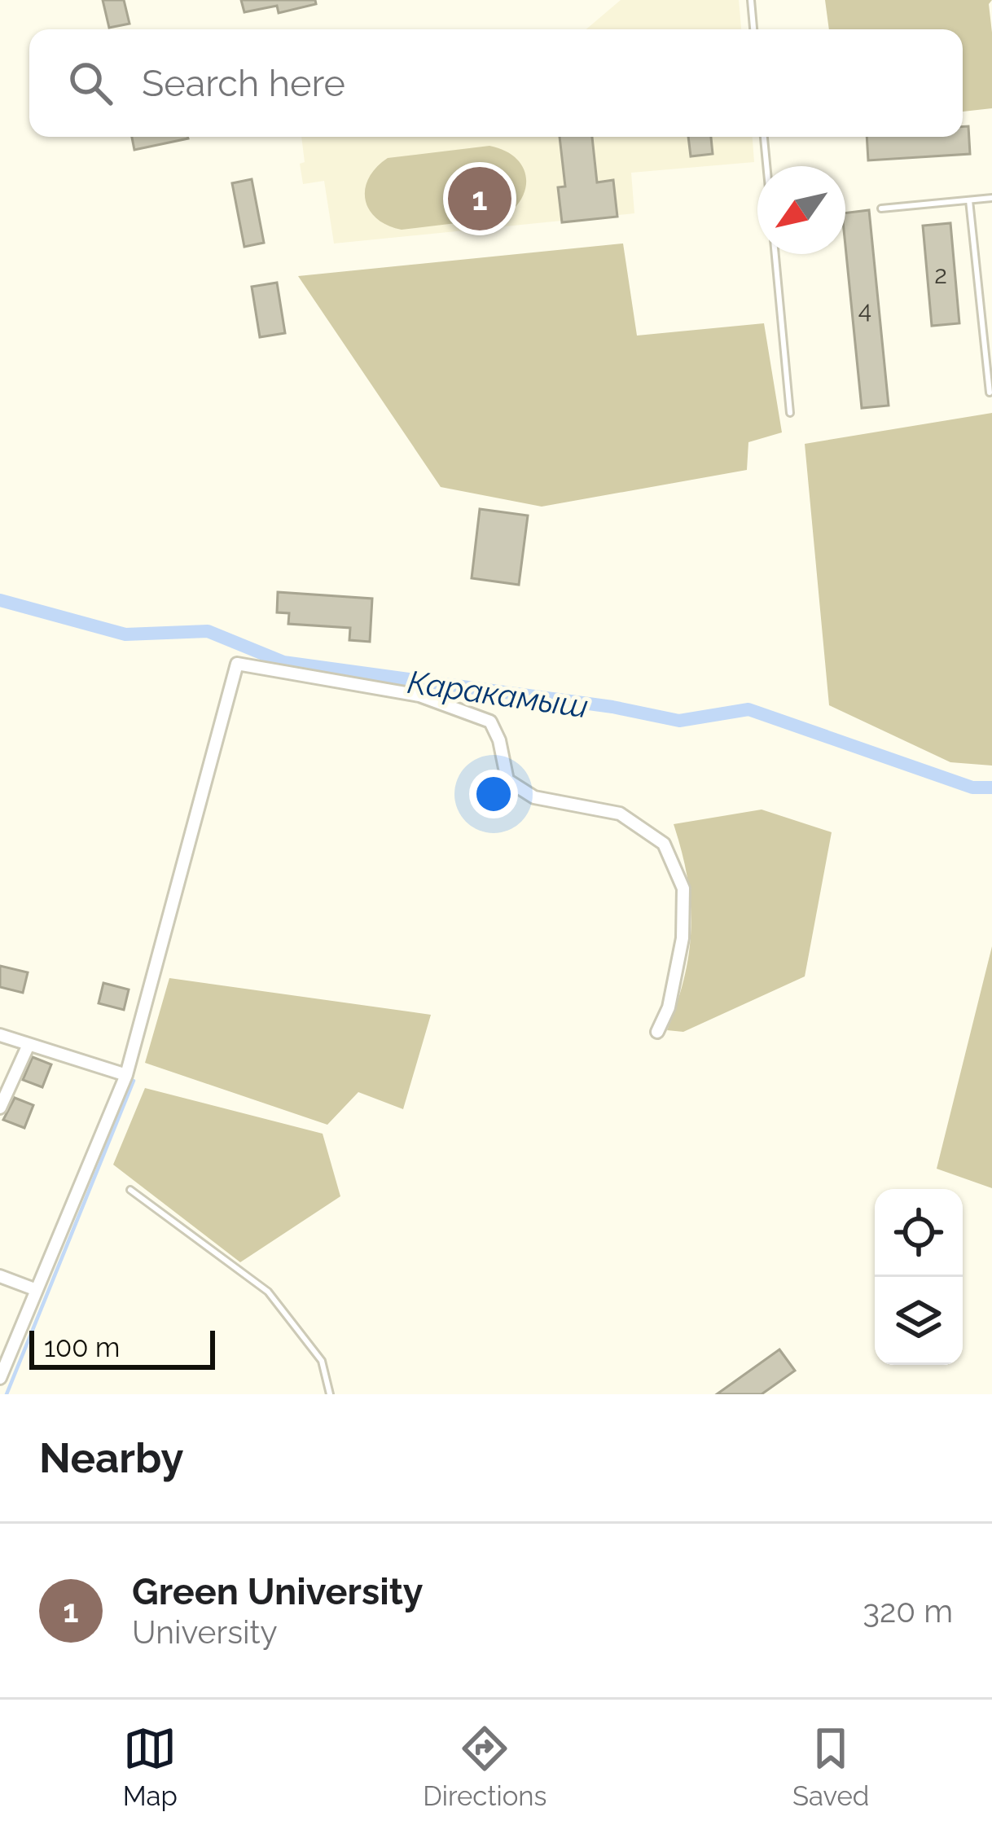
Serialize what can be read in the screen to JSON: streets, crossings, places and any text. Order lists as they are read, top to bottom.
{
  "water": ["Каракамыш"],
  "house_numbers": ["2", "4"],
  "scale_bar": "100 m",
  "north": "bottom left",
  "page": {
    "search": "Search here",
    "pins": "1",
    "scale": "100 m",
    "heading": "Nearby",
    "list": [
      {
        "mark": "1",
        "name": "Green University",
        "note": "University",
        "value": "320 m"
      }
    ],
    "nav": ["Map", "Directions", "Saved"]
  }
}
